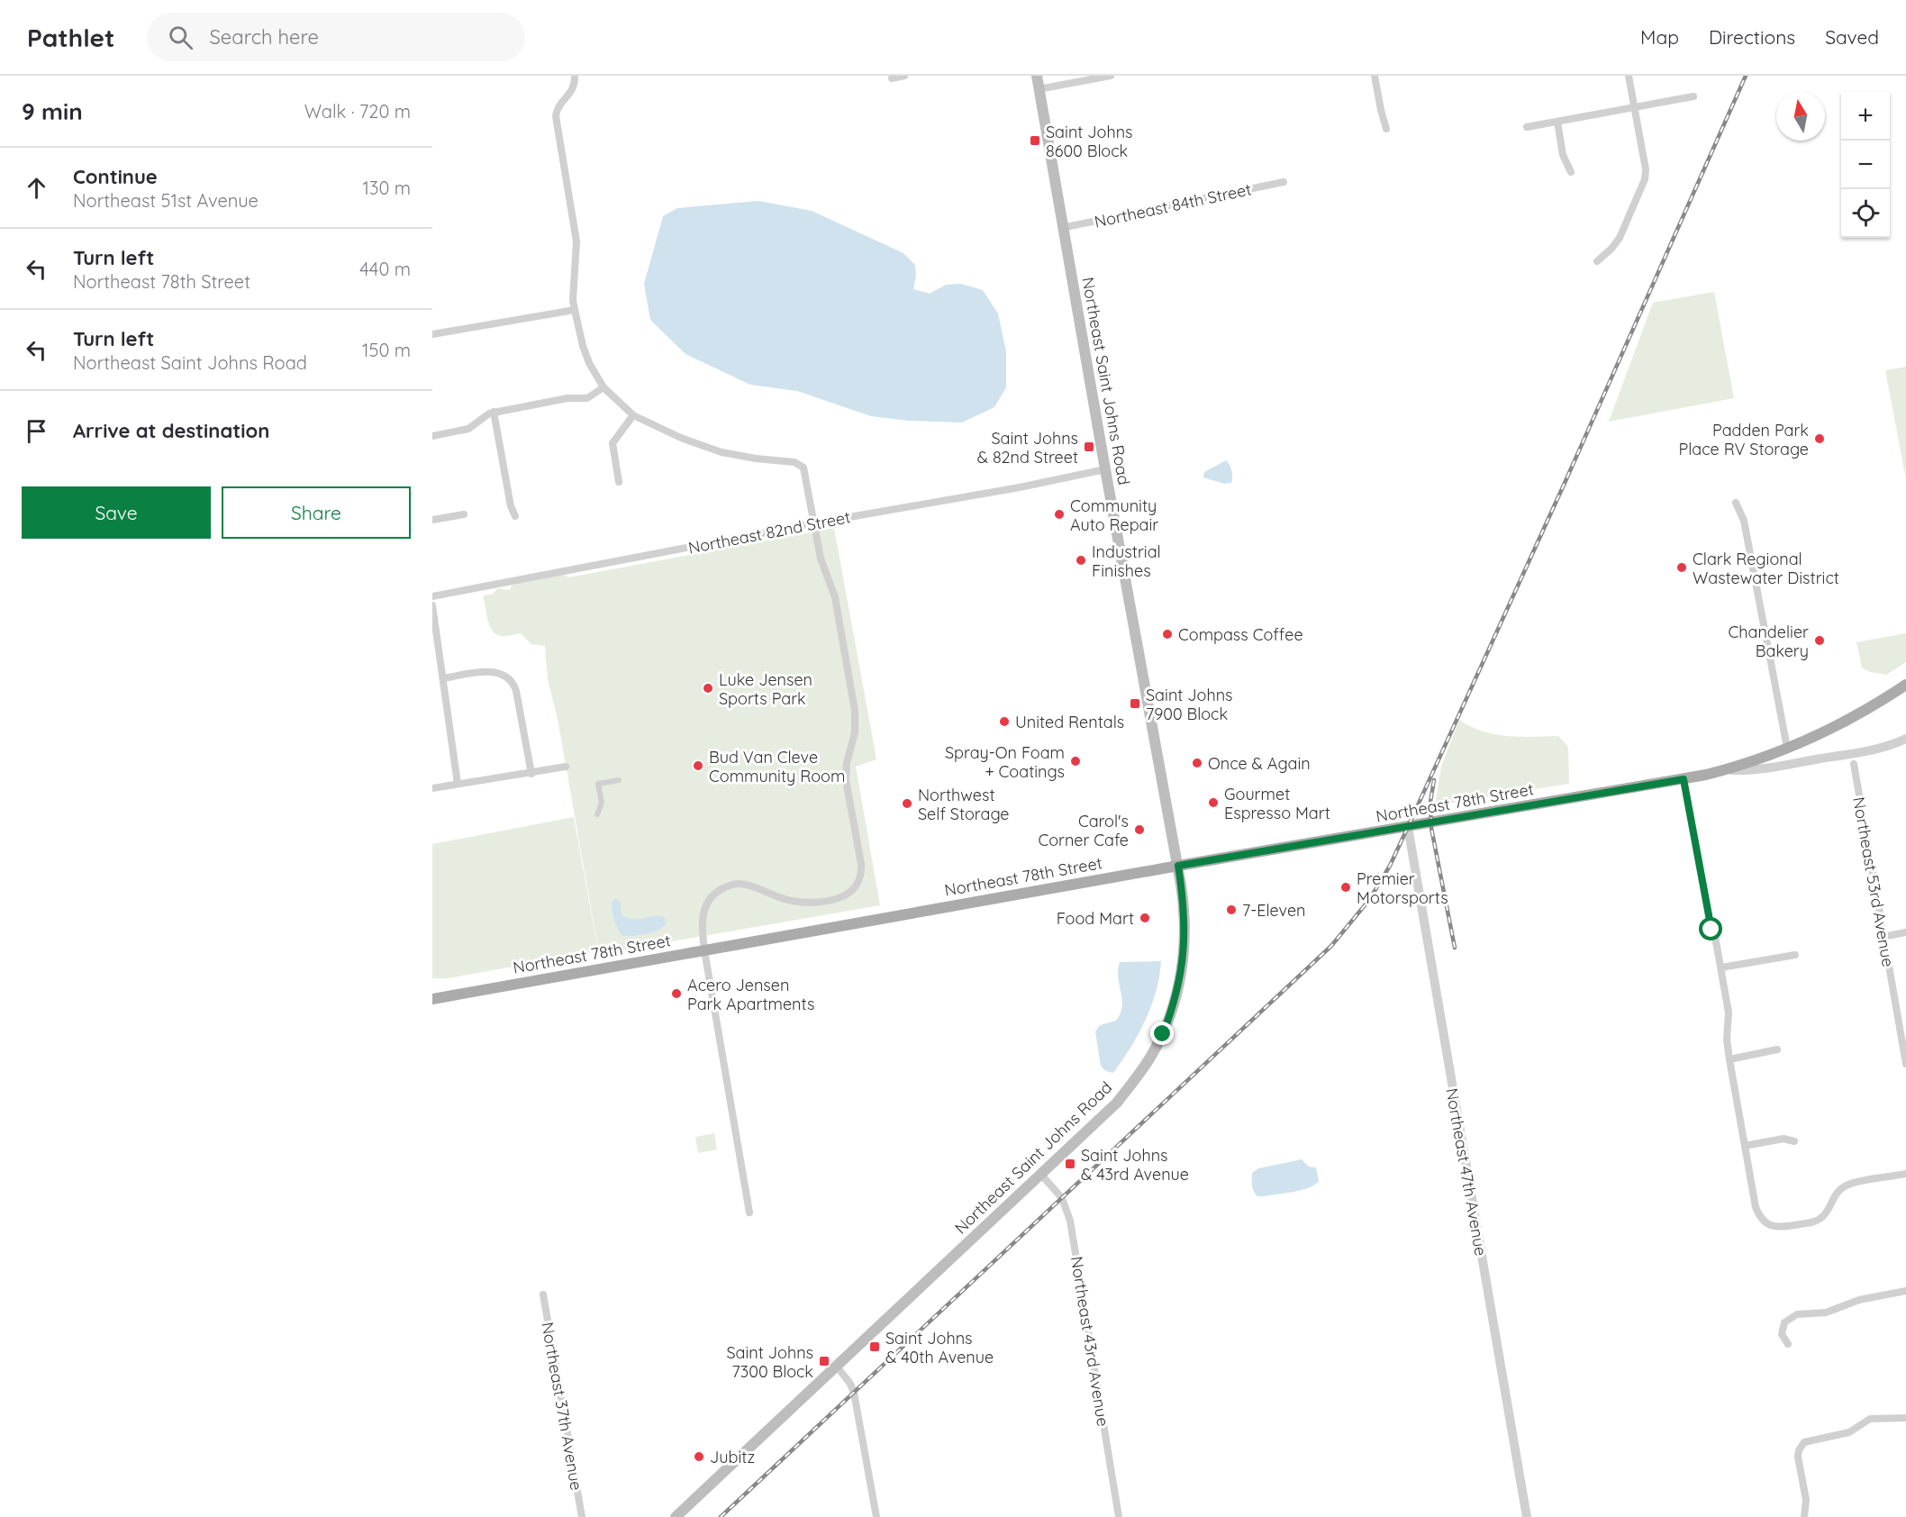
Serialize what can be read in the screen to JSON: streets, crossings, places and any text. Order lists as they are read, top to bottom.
{
  "streets": {
    "main road": ["Northeast Saint Johns Road", "Northeast 78th Street"],
    "street": [
      "Northeast 84th Street",
      "Northeast 82nd Street",
      "Northeast 53rd Avenue",
      "Northeast 47th Avenue",
      "Northeast 43rd Avenue",
      "Northeast 37th Avenue"
    ]
  },
  "crossings": [
    ["Northeast 84th Street", "Northeast Saint Johns Road"],
    ["Northeast Saint Johns Road", "Northeast 82nd Street"],
    ["Northeast Saint Johns Road", "Northeast 78th Street"],
    ["Northeast Saint Johns Road", "Northeast 43rd Avenue"],
    ["Northeast 78th Street", "Northeast 47th Avenue"]
  ],
  "places": {
    "transit": [
      "Saint Johns 8600 Block",
      "Saint Johns & 82nd Street",
      "Saint Johns 7900 Block",
      "Saint Johns & 43rd Avenue",
      "Saint Johns & 40th Avenue",
      "Saint Johns 7300 Block"
    ],
    "other": [
      "Padden Park Place RV Storage",
      "Community Auto Repair",
      "Industrial Finishes",
      "Clark Regional Wastewater District",
      "Compass Coffee",
      "Chandelier Bakery",
      "Luke Jensen Sports Park",
      "United Rentals",
      "Spray-On Foam + Coatings",
      "Once & Again",
      "Bud Van Cleve Community Room",
      "Gourmet Espresso Mart",
      "Northwest Self Storage",
      "Carol's Corner Cafe",
      "Premier Motorsports",
      "7-Eleven",
      "Food Mart",
      "Acero Jensen Park Apartments",
      "Jubitz"
    ]
  },
  "north": "top",
  "page": {
    "header": "Pathlet",
    "search": "Search here",
    "nav": ["Map", "Directions", "Saved"],
    "heading": ["9 min", "Walk · 720 m"],
    "map_buttons": ["+", "−"],
    "list": [
      ["Continue", "Northeast 51st Avenue", "130 m"],
      ["Turn left", "Northeast 78th Street", "440 m"],
      ["Turn left", "Northeast Saint Johns Road", "150 m"],
      "Arrive at destination"
    ],
    "buttons": ["Save", "Share"]
  }
}
